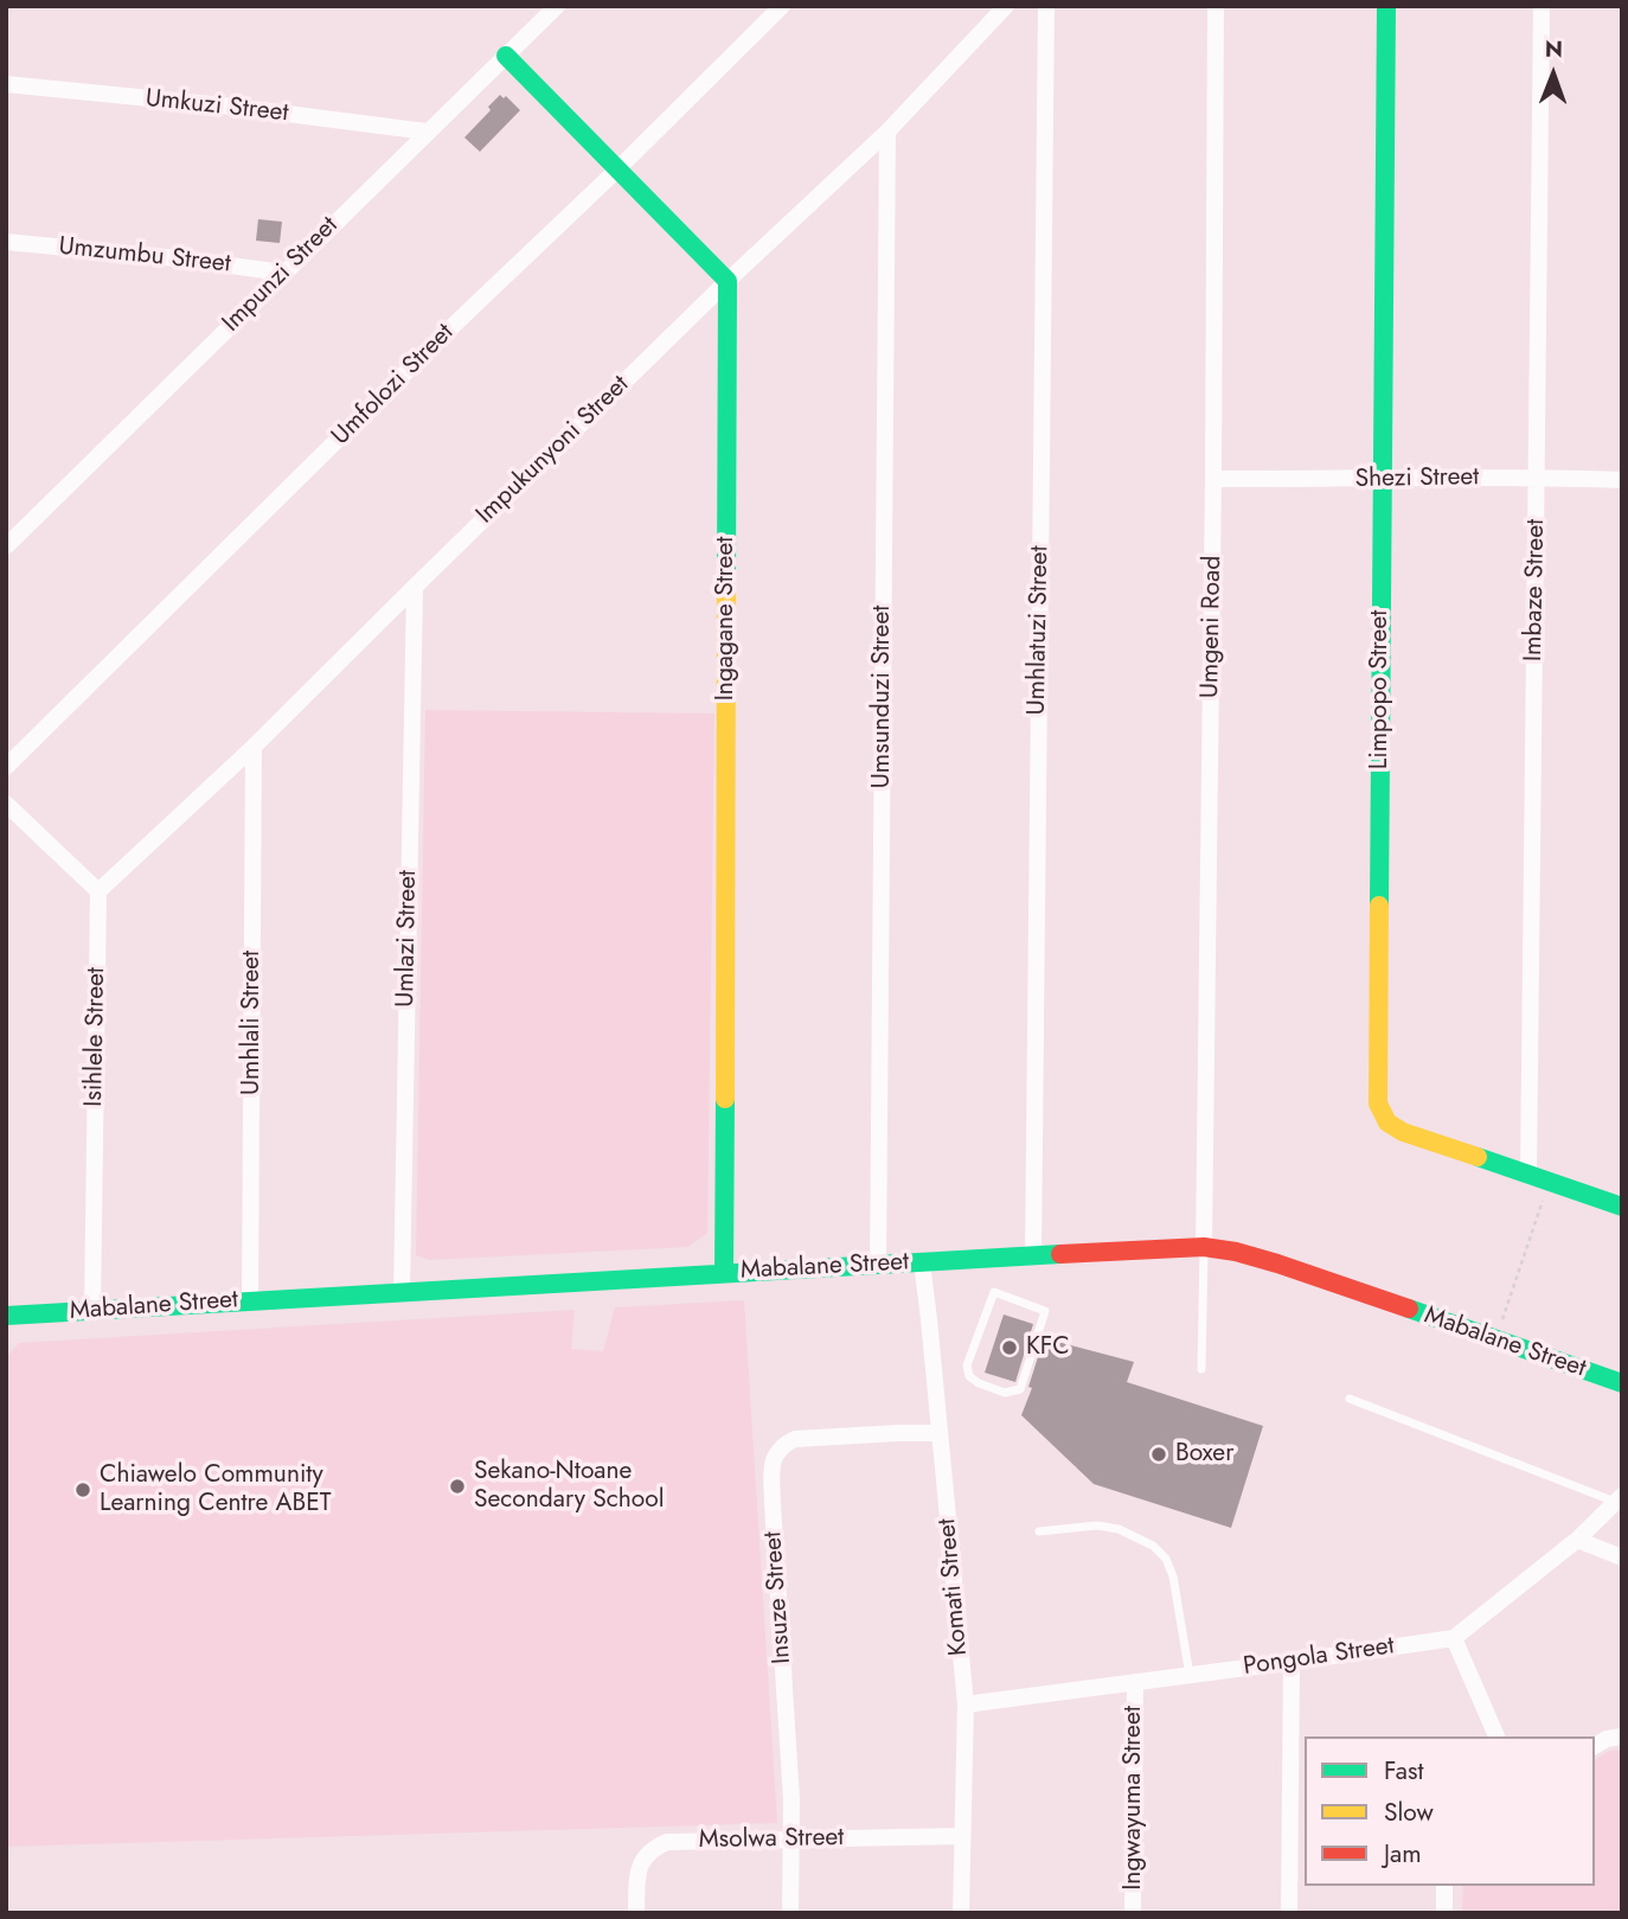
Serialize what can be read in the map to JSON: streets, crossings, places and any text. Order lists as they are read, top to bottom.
{
  "streets": {
    "street": [
      "Umkuzi Street",
      "Umzumbu Street",
      "Impunzi Street",
      "Umfolozi Street",
      "Impukunyoni Street",
      "Shezi Street",
      "Imbaze Street",
      "Ingagane Street",
      "Umgeni Road",
      "Umhlatuzi Street",
      "Limpopo Street",
      "Umsunduzi Street",
      "Umlazi Street",
      "Umhlali Street",
      "Isihlele Street",
      "Mabalane Street",
      "Komati Street",
      "Insuze Street",
      "Pongola Street",
      "Ingwayuma Street",
      "Msolwa Street"
    ]
  },
  "crossings": [
    ["Umkuzi Street", "Impunzi Street"],
    ["Umzumbu Street", "Impunzi Street"],
    ["Impukunyoni Street", "Ingagane Street"],
    ["Impukunyoni Street", "Umsunduzi Street"],
    ["Impukunyoni Street", "Umlazi Street"],
    ["Impukunyoni Street", "Umhlali Street"],
    ["Impukunyoni Street", "Isihlele Street"],
    ["Shezi Street", "Imbaze Street"],
    ["Shezi Street", "Umgeni Road"],
    ["Shezi Street", "Limpopo Street"],
    ["Imbaze Street", "Limpopo Street"],
    ["Ingagane Street", "Mabalane Street"],
    ["Umgeni Road", "Mabalane Street"],
    ["Umhlatuzi Street", "Mabalane Street"],
    ["Umsunduzi Street", "Mabalane Street"],
    ["Umlazi Street", "Mabalane Street"],
    ["Umhlali Street", "Mabalane Street"],
    ["Isihlele Street", "Mabalane Street"],
    ["Mabalane Street", "Komati Street"],
    ["Komati Street", "Insuze Street"],
    ["Komati Street", "Pongola Street"],
    ["Komati Street", "Msolwa Street"],
    ["Insuze Street", "Msolwa Street"],
    ["Pongola Street", "Ingwayuma Street"]
  ],
  "places": [
    "KFC",
    "Boxer",
    "Sekano-Ntoane Secondary School",
    "Chiawelo Community Learning Centre ABET"
  ],
  "legend": ["Fast", "Slow", "Jam"],
  "north": "top"
}
